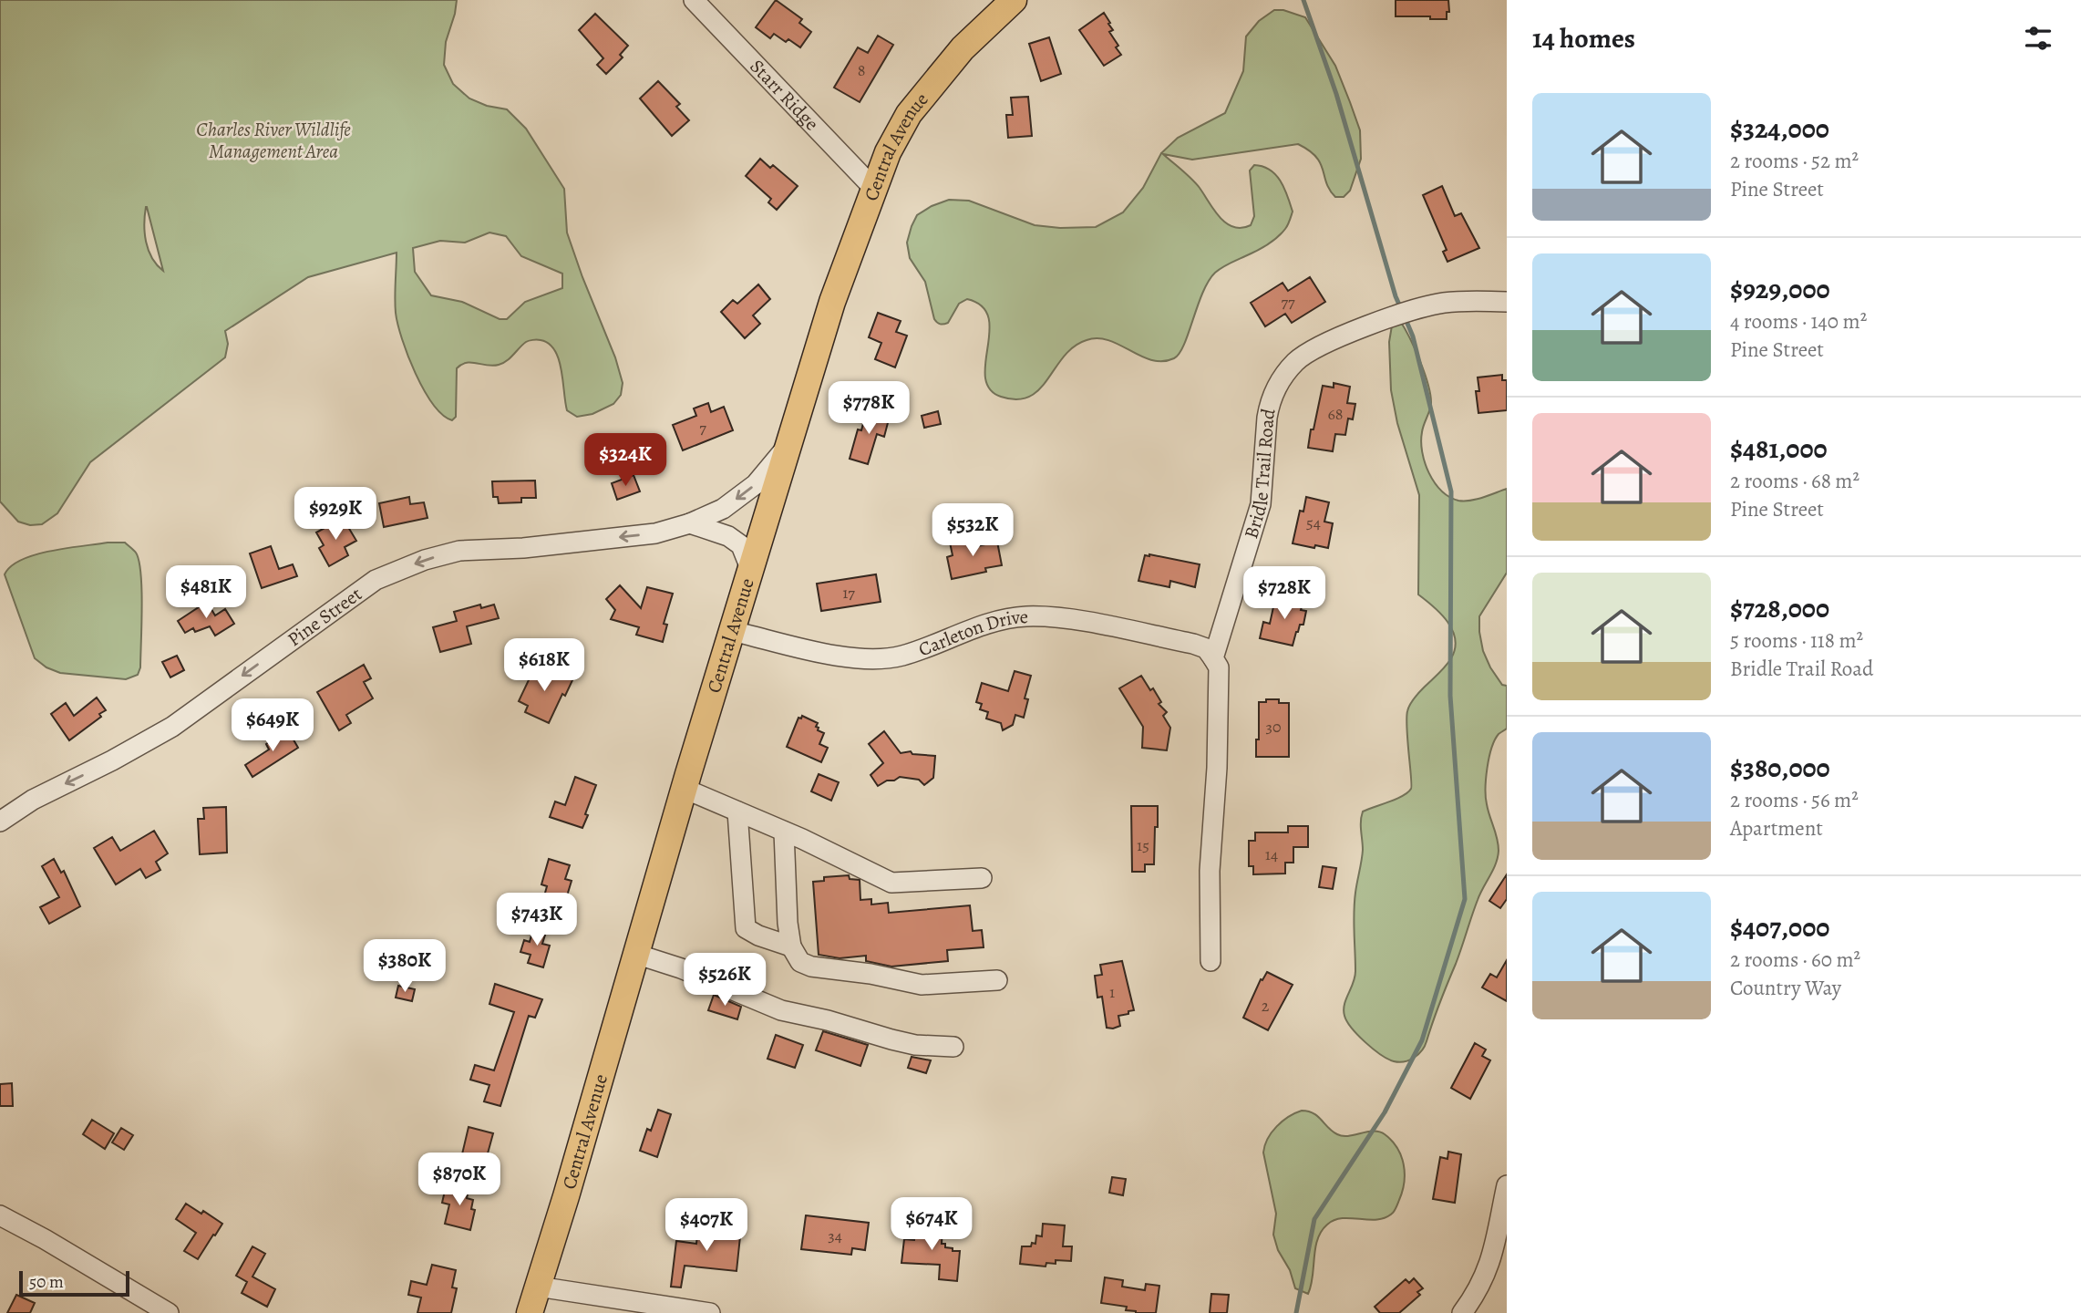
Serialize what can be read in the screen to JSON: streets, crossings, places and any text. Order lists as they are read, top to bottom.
{
  "streets": {
    "main road": ["Central Avenue"],
    "street": [
      "Starr Ridge",
      "Bridle Trail Road",
      "Pine Street",
      "Carleton Drive"
    ]
  },
  "crossings": [
    ["Starr Ridge", "Central Avenue"],
    ["Central Avenue", "Pine Street"],
    ["Central Avenue", "Carleton Drive"],
    ["Bridle Trail Road", "Carleton Drive"]
  ],
  "one_way": ["Pine Street"],
  "parks": ["Charles River Wildlife Management Area"],
  "house_numbers": [
    "8",
    "77",
    "68",
    "7",
    "54",
    "17",
    "30",
    "15",
    "14",
    "1",
    "2",
    "34"
  ],
  "scale_bar": "50 m",
  "page": {
    "heading": "14 homes",
    "list": [
      {
        "name": "$324,000",
        "note": "2 rooms · 52 m² · Pine Street"
      },
      {
        "name": "$929,000",
        "note": "4 rooms · 140 m² · Pine Street"
      },
      {
        "name": "$481,000",
        "note": "2 rooms · 68 m² · Pine Street"
      },
      {
        "name": "$728,000",
        "note": "5 rooms · 118 m² · Bridle Trail Road"
      },
      {
        "name": "$380,000",
        "note": "2 rooms · 56 m² · Apartment"
      },
      {
        "name": "$407,000",
        "note": "2 rooms · 60 m² · Country Way"
      }
    ],
    "price": [
      "$778K",
      "$324K",
      "$929K",
      "$532K",
      "$481K",
      "$728K",
      "$618K",
      "$649K",
      "$743K",
      "$380K",
      "$526K",
      "$870K",
      "$674K",
      "$407K"
    ],
    "scale": "50 m"
  }
}
